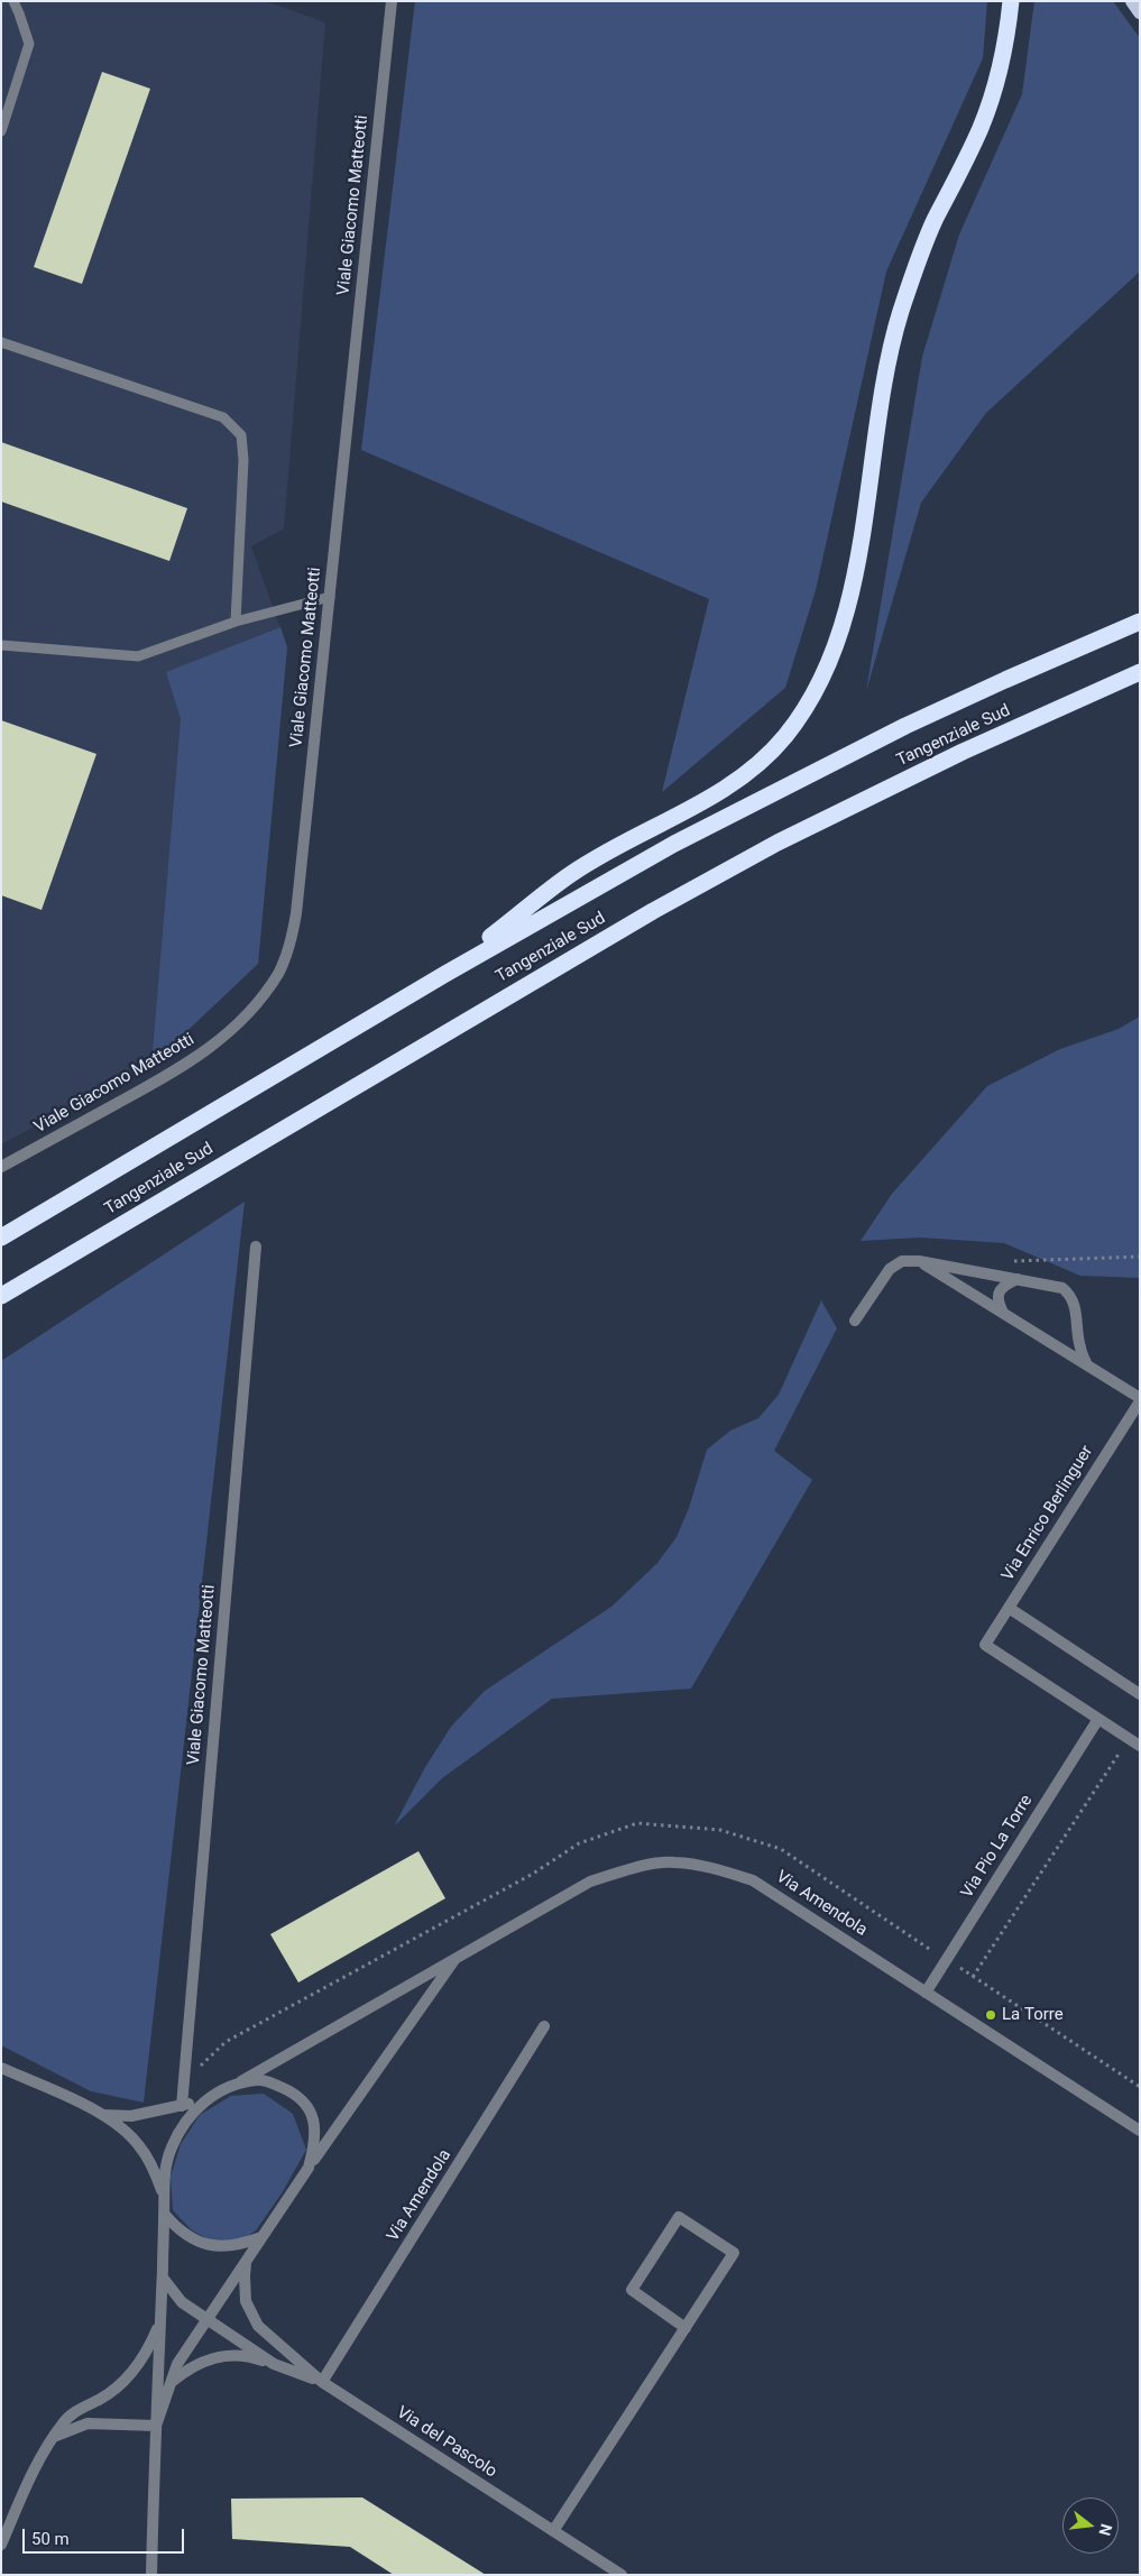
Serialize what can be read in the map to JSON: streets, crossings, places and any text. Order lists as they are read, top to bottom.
{
  "streets": {
    "highway": ["Tangenziale Sud"],
    "street": [
      "Viale Giacomo Matteotti",
      "Via Enrico Berlinguer",
      "Via Pio La Torre",
      "Via Amendola",
      "Via del Pascolo"
    ]
  },
  "crossings": [
    ["Via Enrico Berlinguer", "Via Pio La Torre"],
    ["Via Pio La Torre", "Via Amendola"],
    ["Via Amendola", "Via del Pascolo"]
  ],
  "places": ["La Torre"],
  "scale_bar": "50 m",
  "north": "right"
}
